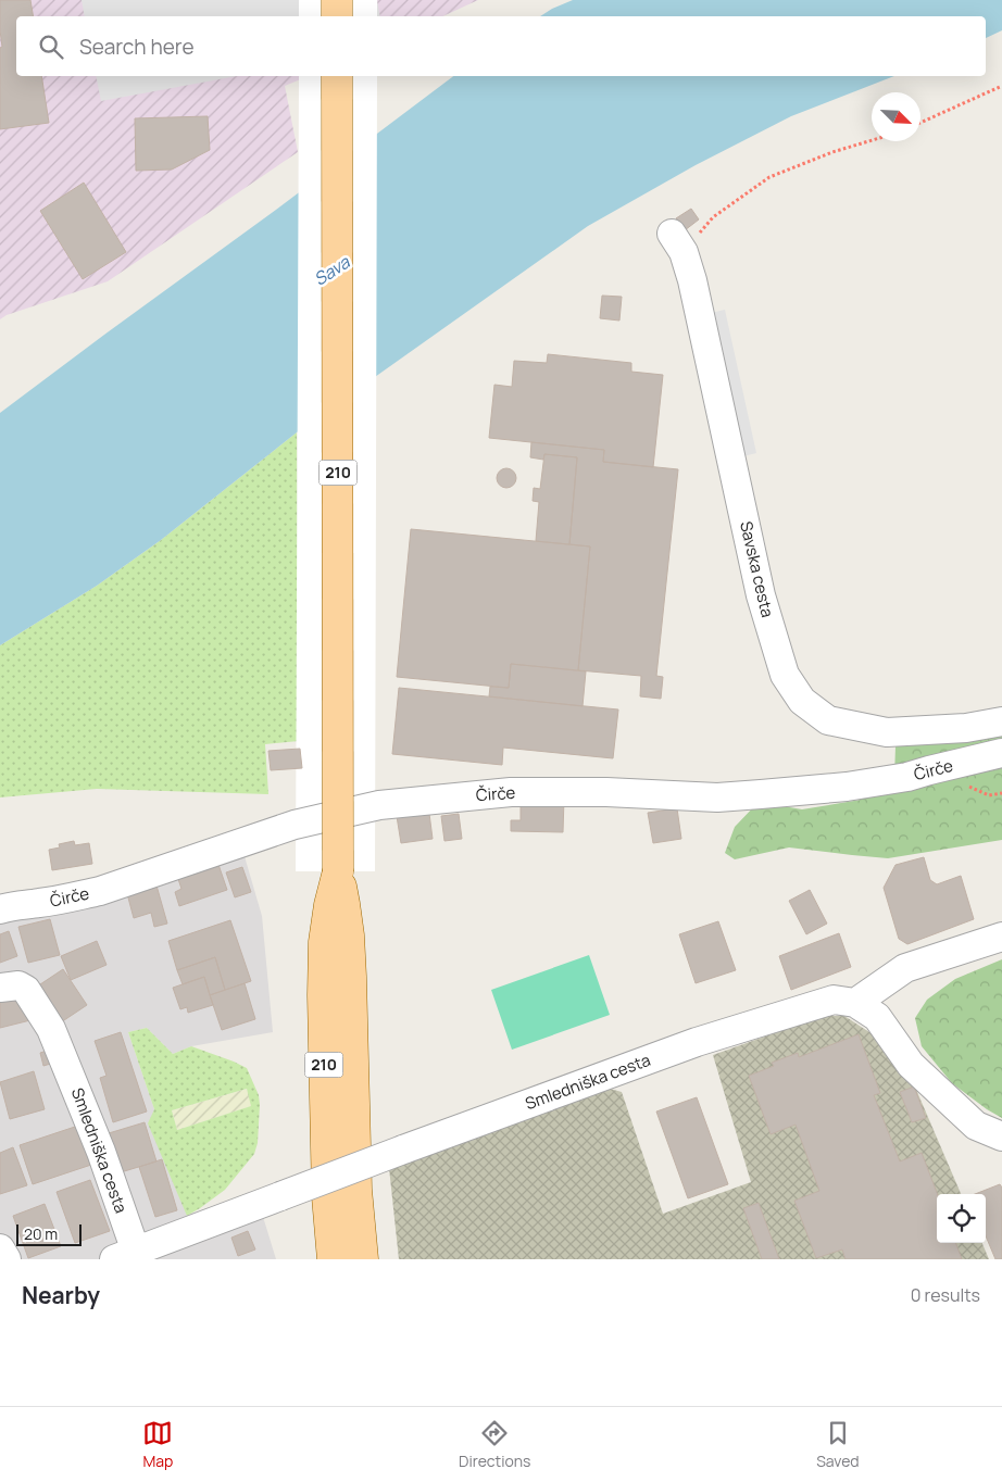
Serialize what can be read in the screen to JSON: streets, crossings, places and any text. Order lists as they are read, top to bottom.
{
  "streets": {
    "main road": ["210"],
    "street": ["Savska cesta", "Čirče", "Smledniška cesta"]
  },
  "water": ["Sava"],
  "scale_bar": "20 m",
  "north": "bottom right",
  "page": {
    "search": "Search here",
    "scale": "20 m",
    "heading": ["Nearby", "0 results"],
    "nav": ["Map", "Directions", "Saved"]
  }
}
